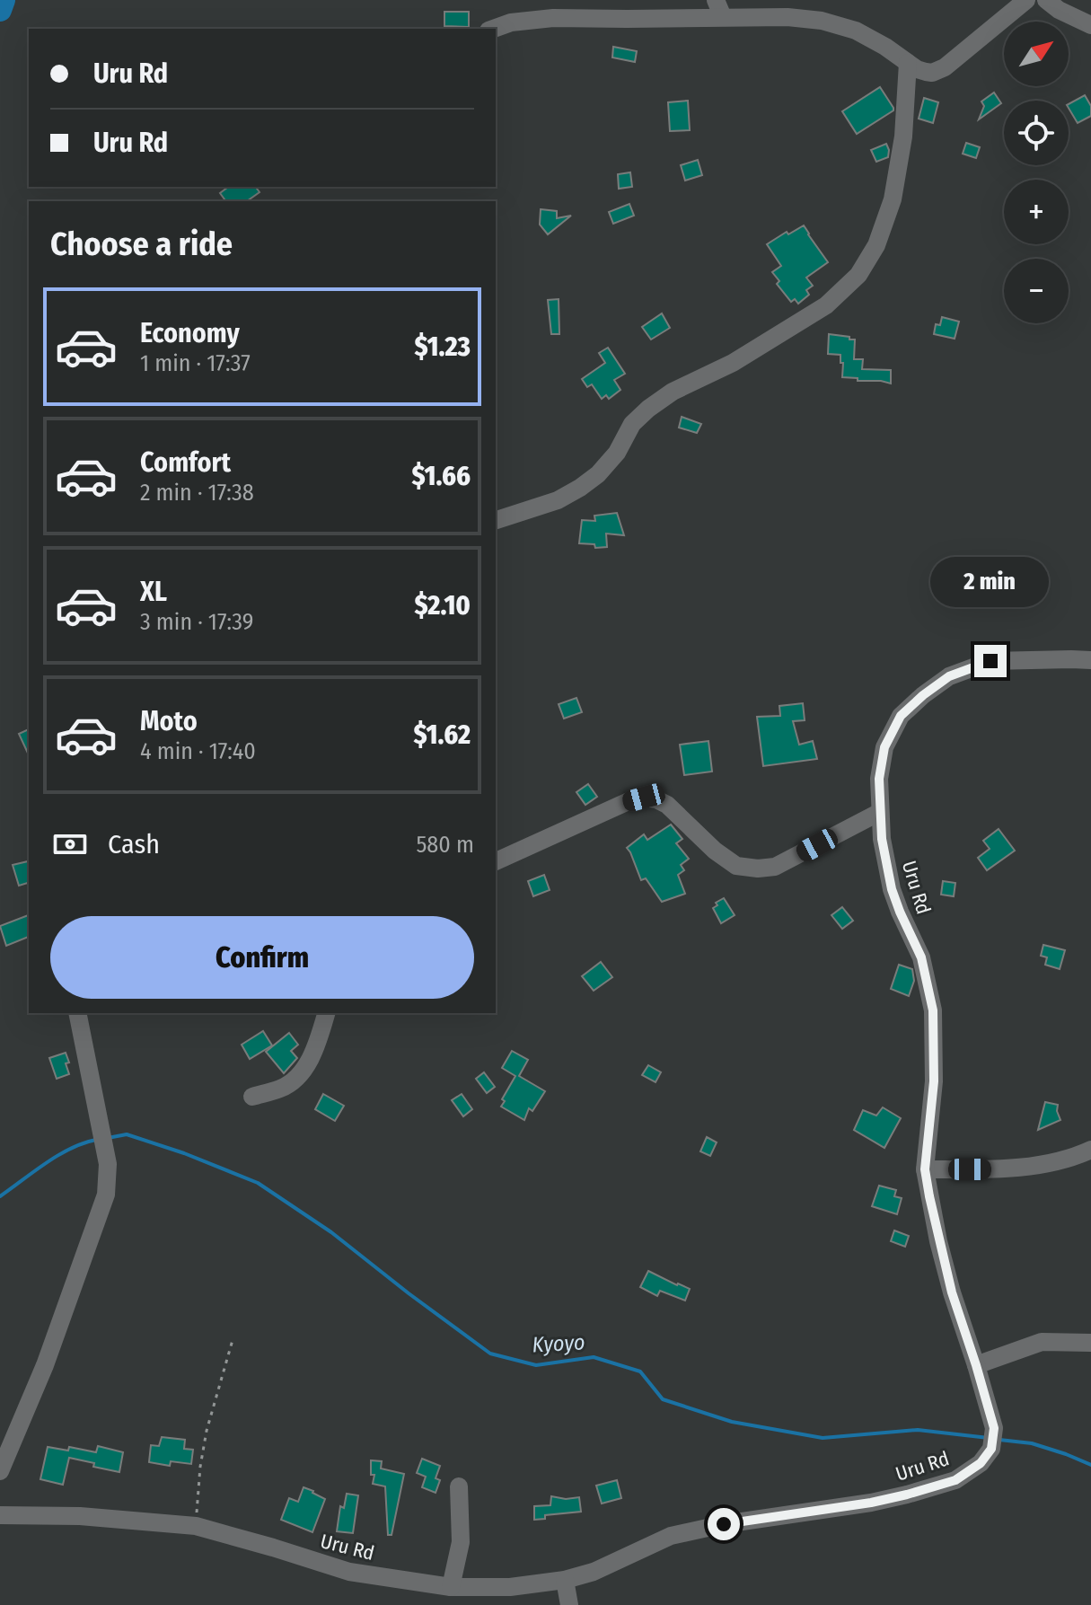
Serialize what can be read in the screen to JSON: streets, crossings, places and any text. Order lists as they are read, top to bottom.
{
  "streets": {
    "street": ["Uru Rd"]
  },
  "water": ["Kyoyo"],
  "north": "top right",
  "page": {
    "map_buttons": ["+", "−"],
    "banner": ["Uru Rd", "Uru Rd"],
    "heading": "Choose a ride",
    "list": [
      {
        "name": "Economy",
        "note": "1 min · 17:37",
        "value": "$1.23"
      },
      {
        "name": "Comfort",
        "note": "2 min · 17:38",
        "value": "$1.66"
      },
      {
        "name": "XL",
        "note": "3 min · 17:39",
        "value": "$2.10"
      },
      {
        "name": "Moto",
        "note": "4 min · 17:40",
        "value": "$1.62"
      }
    ],
    "bubble": "2 min",
    "pay": ["Cash", "580 m"],
    "buttons": "Confirm"
  }
}
